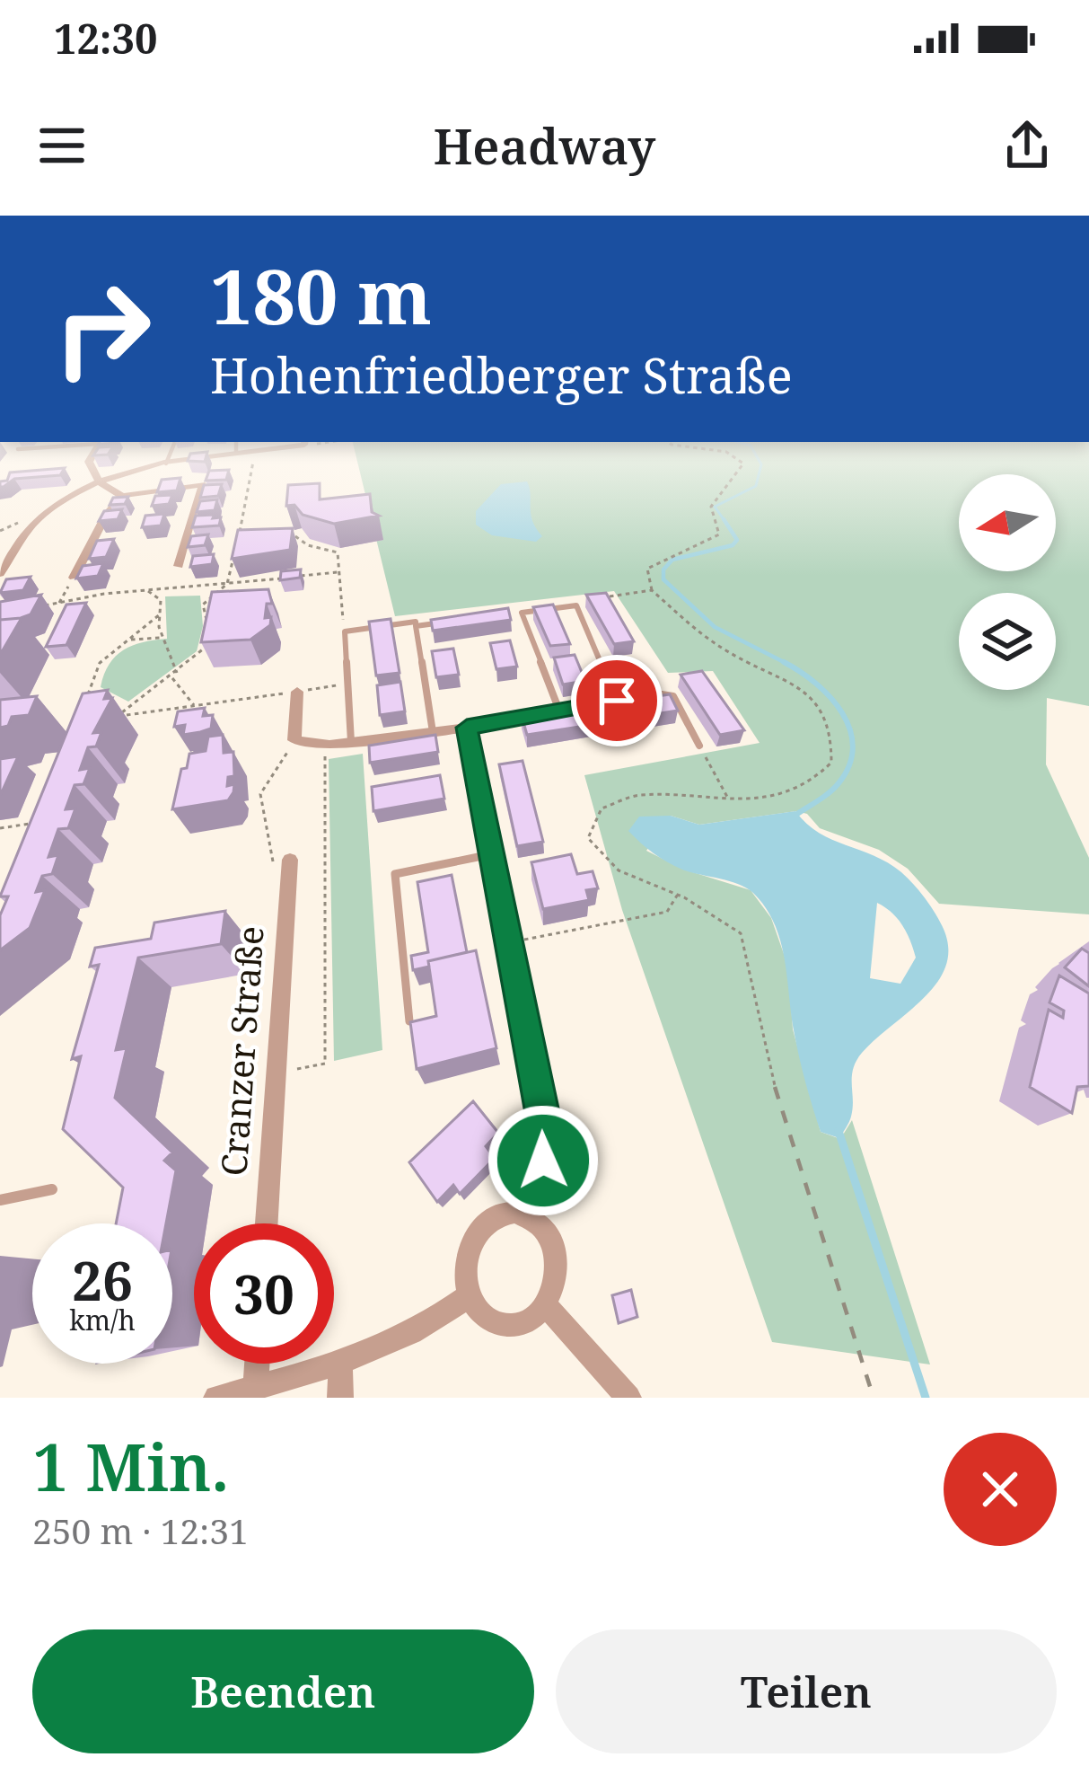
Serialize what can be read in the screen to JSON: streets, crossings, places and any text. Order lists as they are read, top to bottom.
{
  "streets": {
    "street": ["Cranzer Straße"]
  },
  "north": "left",
  "page": {
    "status": "12:30",
    "header": "Headway",
    "turn": ["180 m", "Hohenfriedberger Straße"],
    "speed": "26 km/h",
    "limit": "30",
    "heading": ["1 Min.", "250 m · 12:31"],
    "buttons": ["Beenden", "Teilen"]
  }
}
